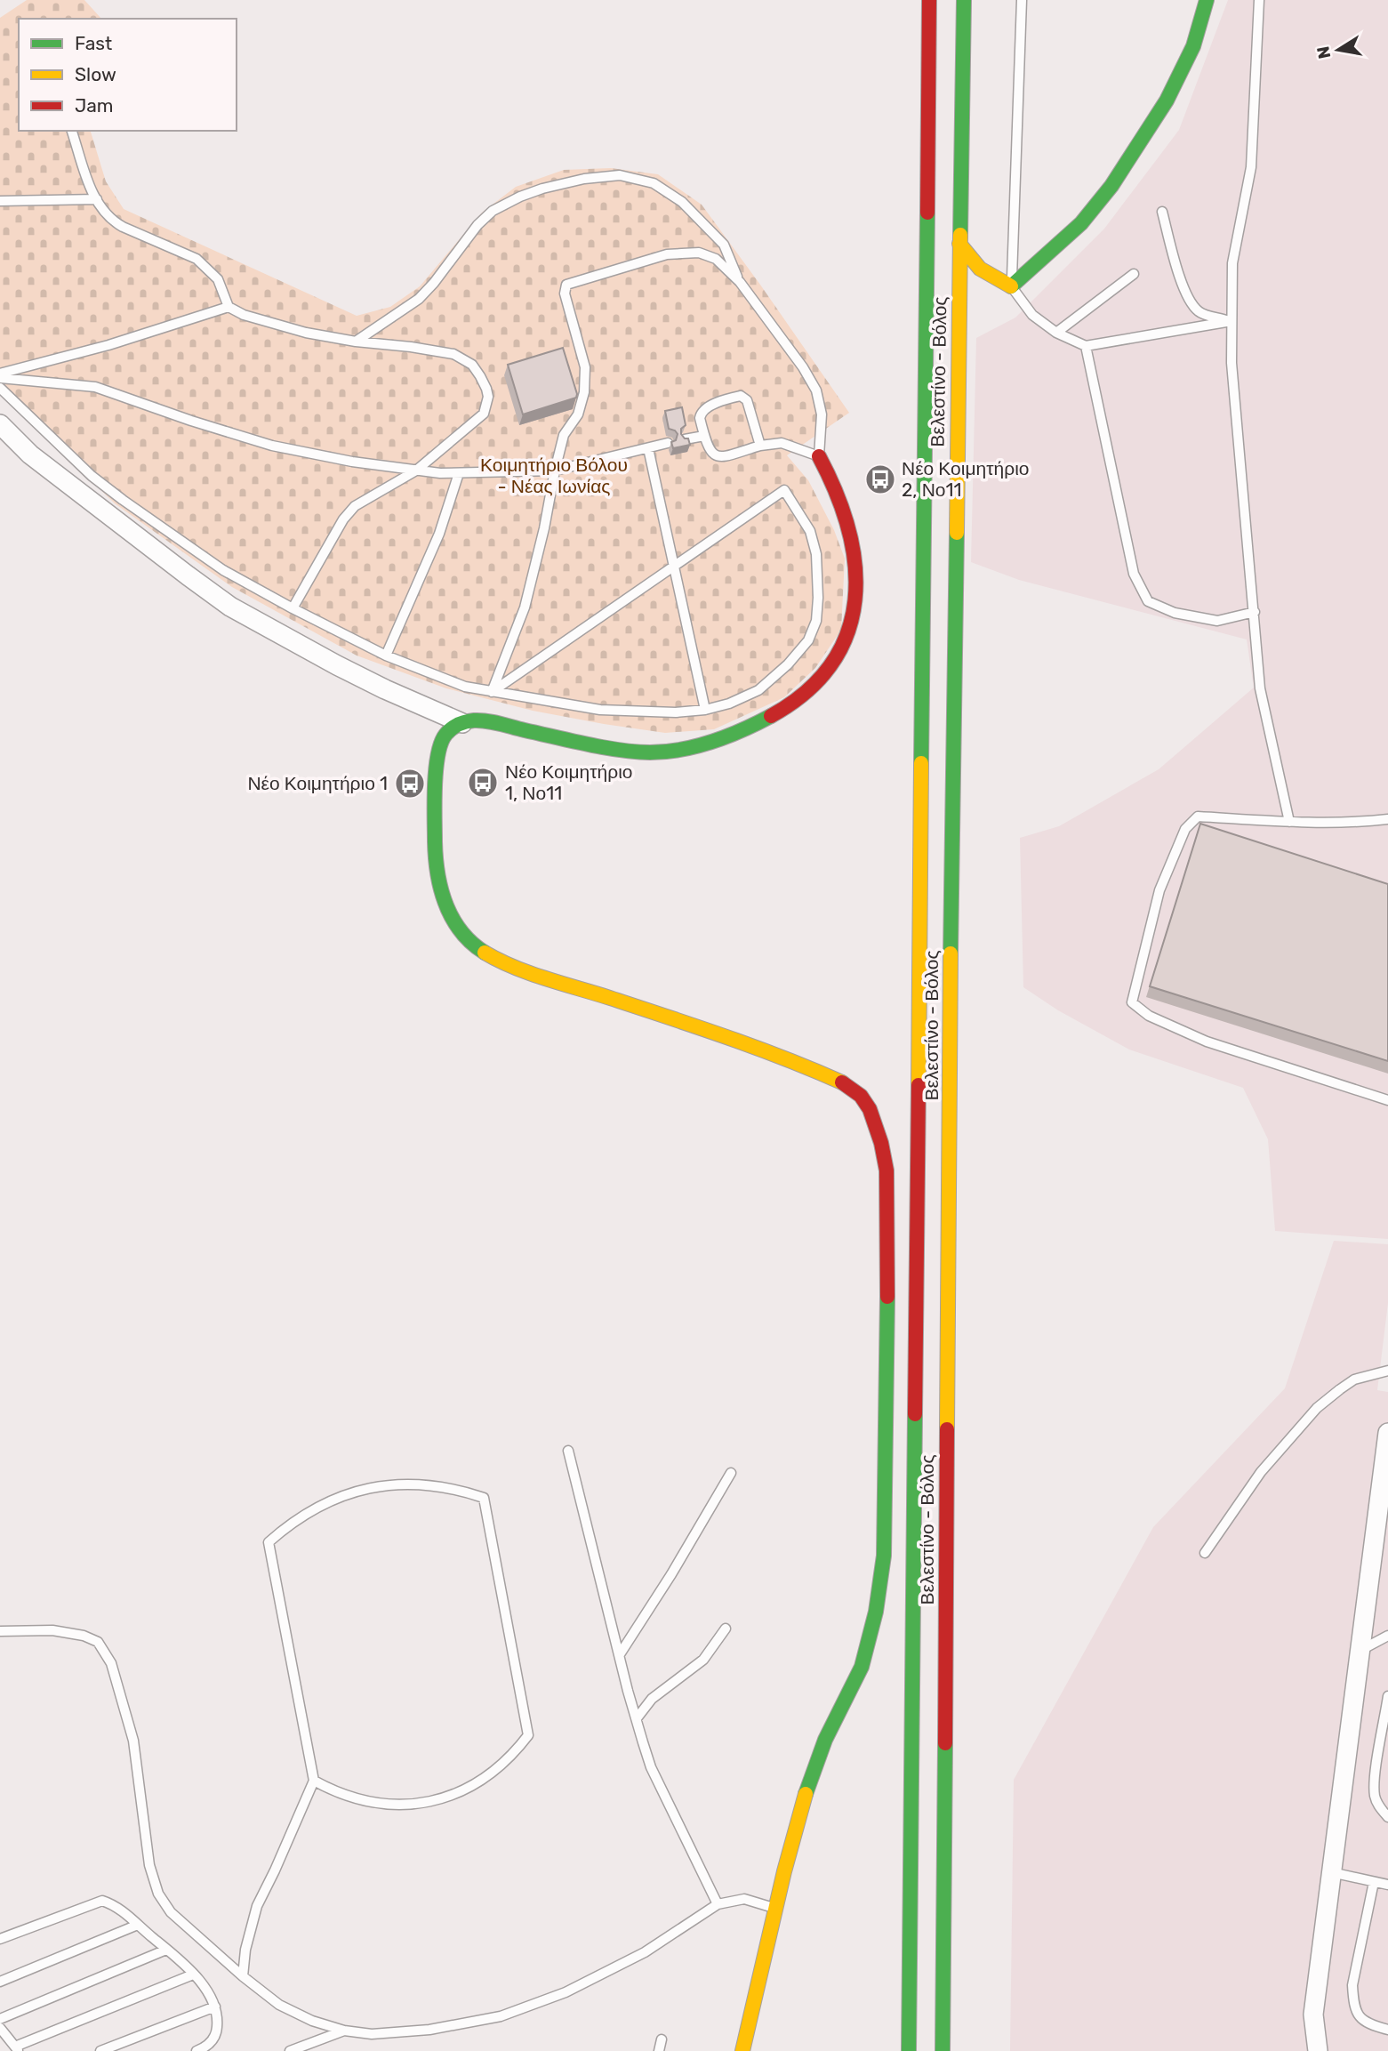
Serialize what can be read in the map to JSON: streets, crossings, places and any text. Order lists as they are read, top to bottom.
{
  "streets": {
    "main road": ["Βελεστίνο - Βόλος"]
  },
  "parks": ["Κοιμητήριο Βόλου - Νέας Ιωνίας"],
  "places": {
    "bus stop": ["Νέο Κοιμητήριο 2, Νο11", "Νέο Κοιμητήριο 1, Νο11", "Νέο Κοιμητήριο 1"]
  },
  "legend": ["Fast", "Slow", "Jam"],
  "north": "left"
}
